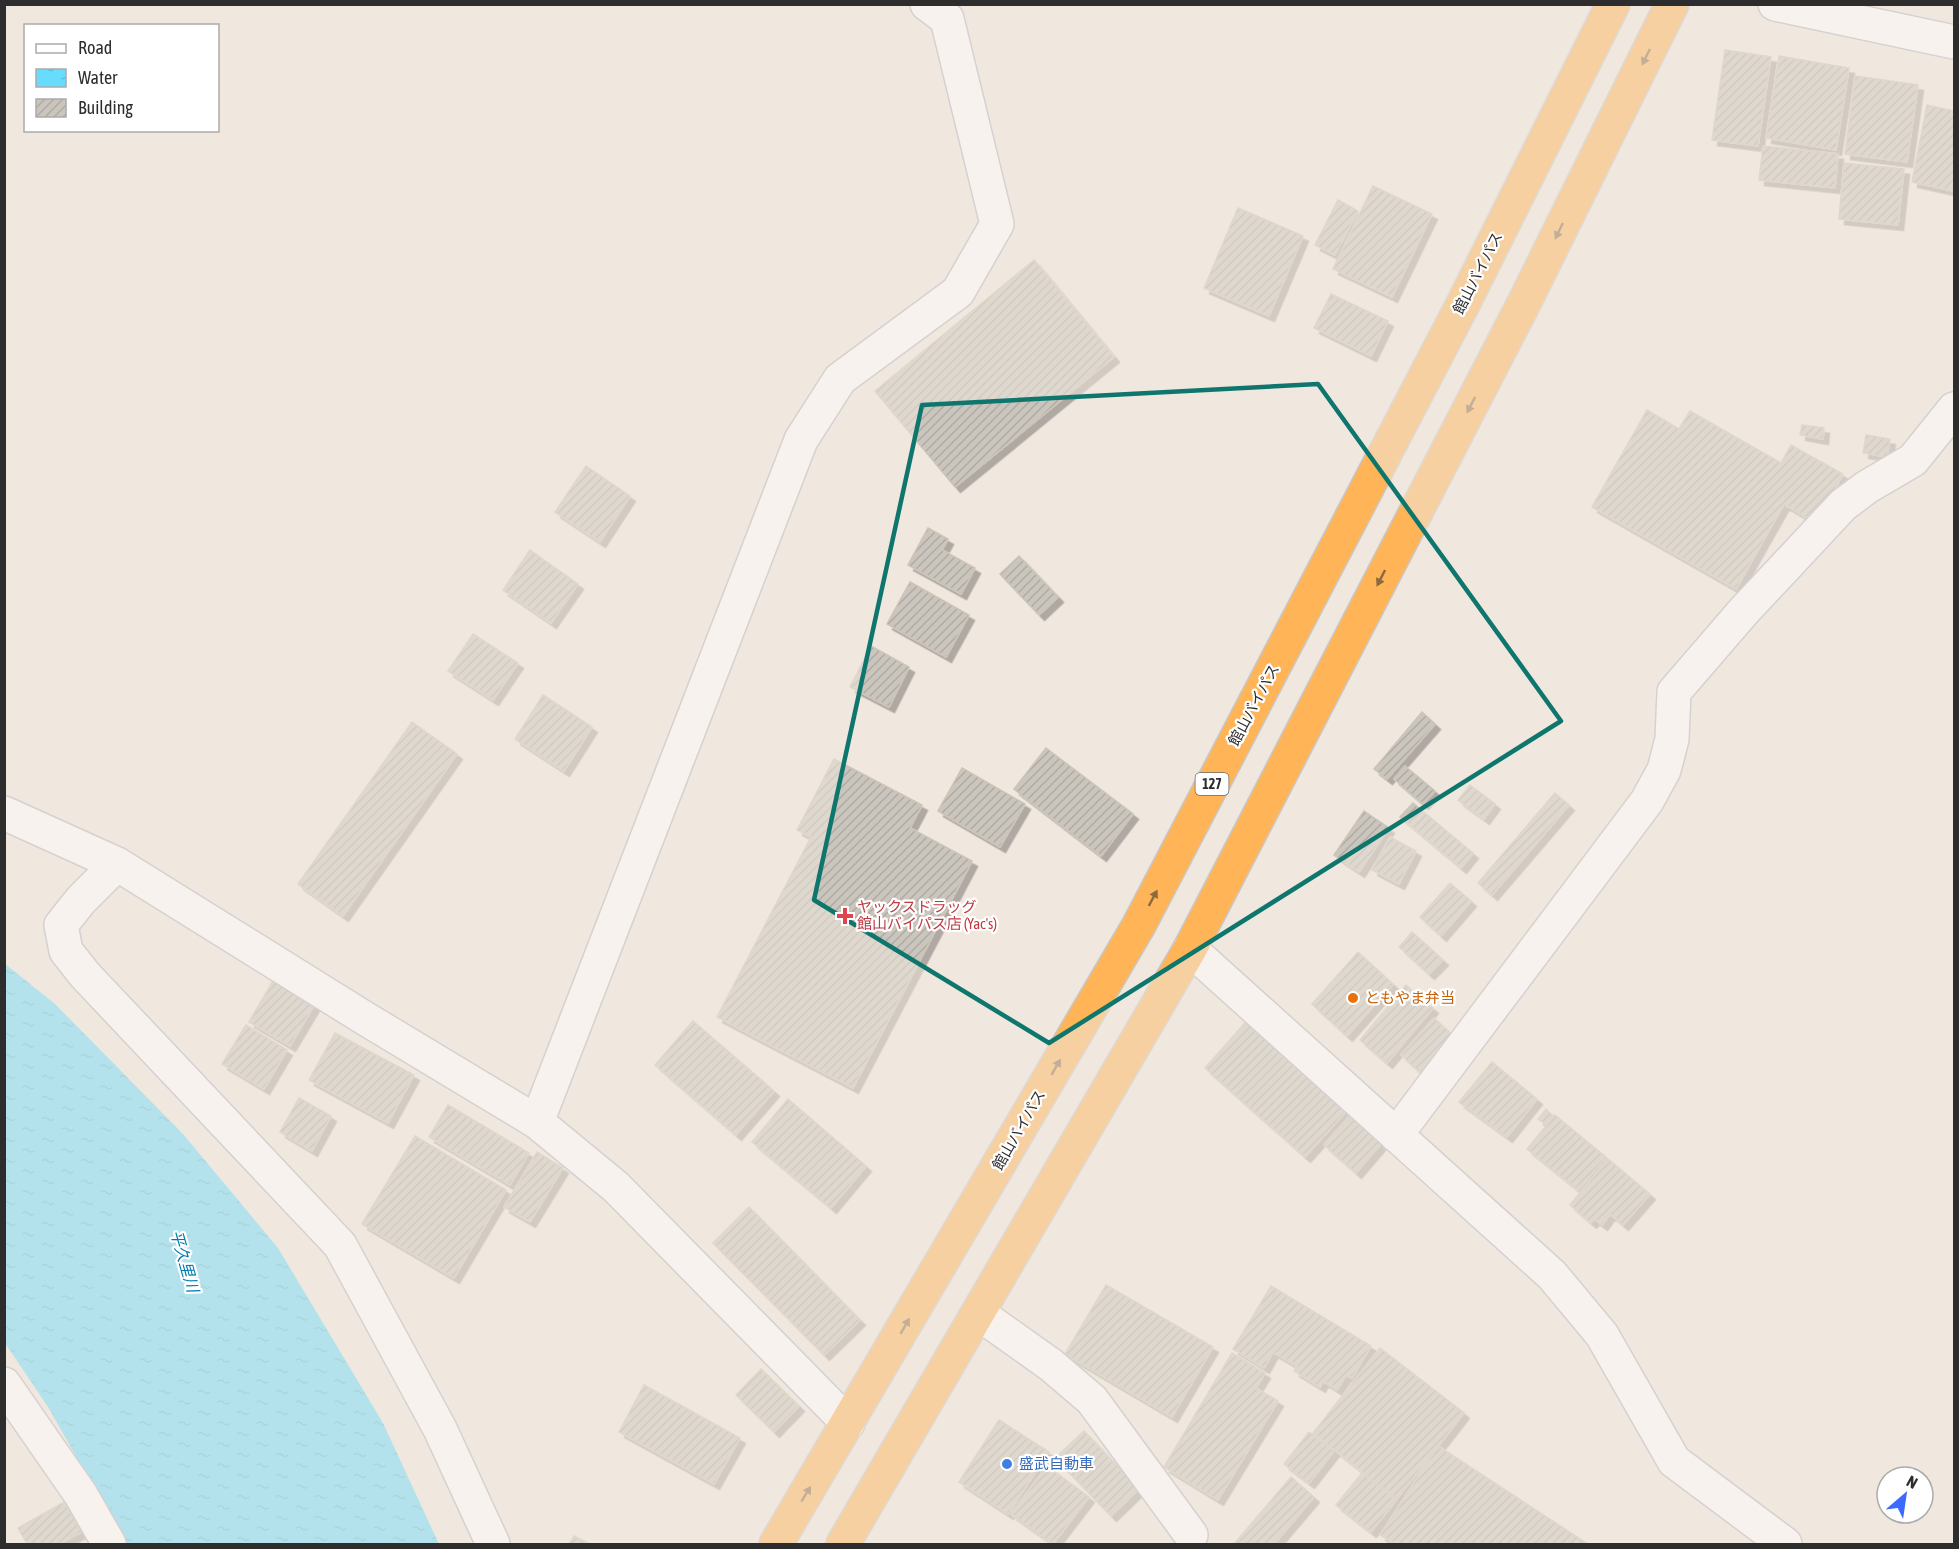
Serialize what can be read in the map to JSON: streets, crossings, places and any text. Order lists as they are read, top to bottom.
{
  "streets": {
    "highway": ["館山バイパス", "127"]
  },
  "water": ["平久里川"],
  "places": {
    "health": ["ヤックスドラッグ 館山バイパス店 (Yac's)"],
    "other": ["ともやま弁当", "盛武自動車"]
  },
  "legend": ["Road", "Water", "Building"],
  "north": "top right"
}
